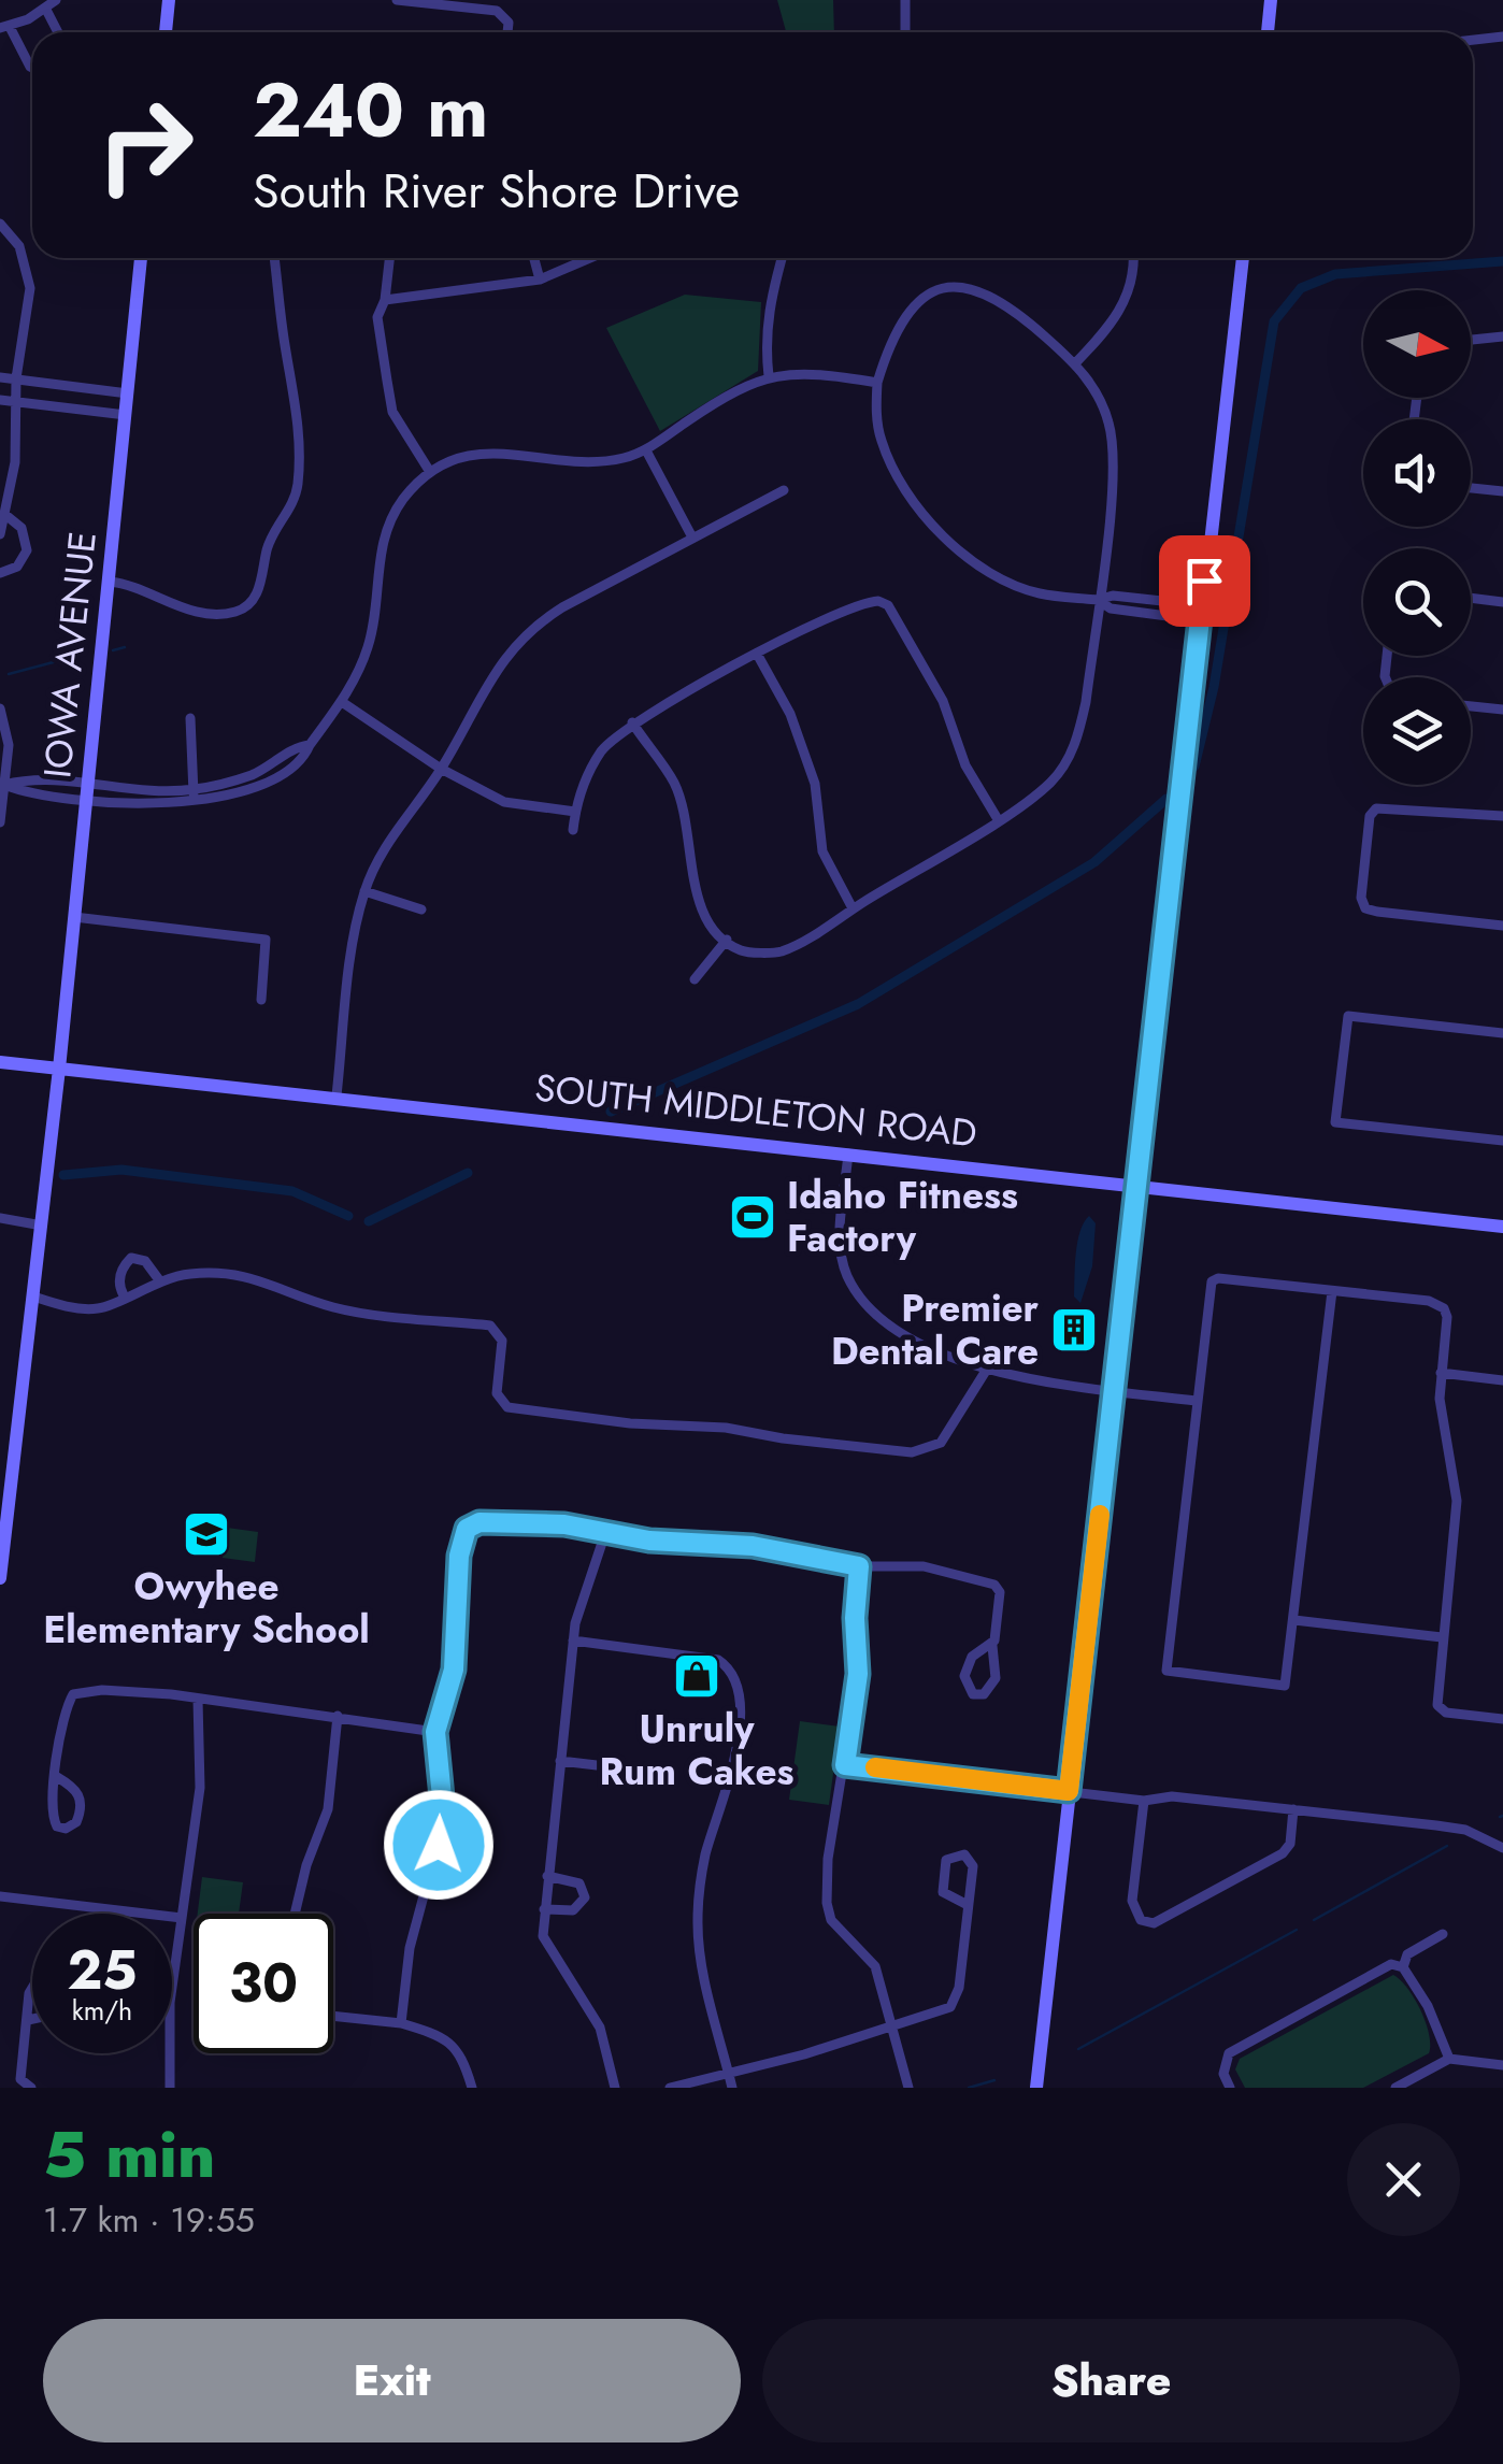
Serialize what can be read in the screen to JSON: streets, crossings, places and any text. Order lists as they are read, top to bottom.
{
  "streets": {
    "main road": ["IOWA AVENUE", "SOUTH MIDDLETON ROAD"]
  },
  "crossings": [
    ["IOWA AVENUE", "SOUTH MIDDLETON ROAD"]
  ],
  "places": {
    "sports": ["Idaho Fitness Factory"],
    "building": ["Premier Dental Care"],
    "school or university": ["Owyhee Elementary School"],
    "shop": ["Unruly Rum Cakes"]
  },
  "north": "right",
  "page": {
    "turn": ["240 m", "South River Shore Drive"],
    "speed": "25 km/h",
    "limit": "30",
    "heading": ["5 min", "1.7 km · 19:55"],
    "buttons": ["Exit", "Share"]
  }
}
